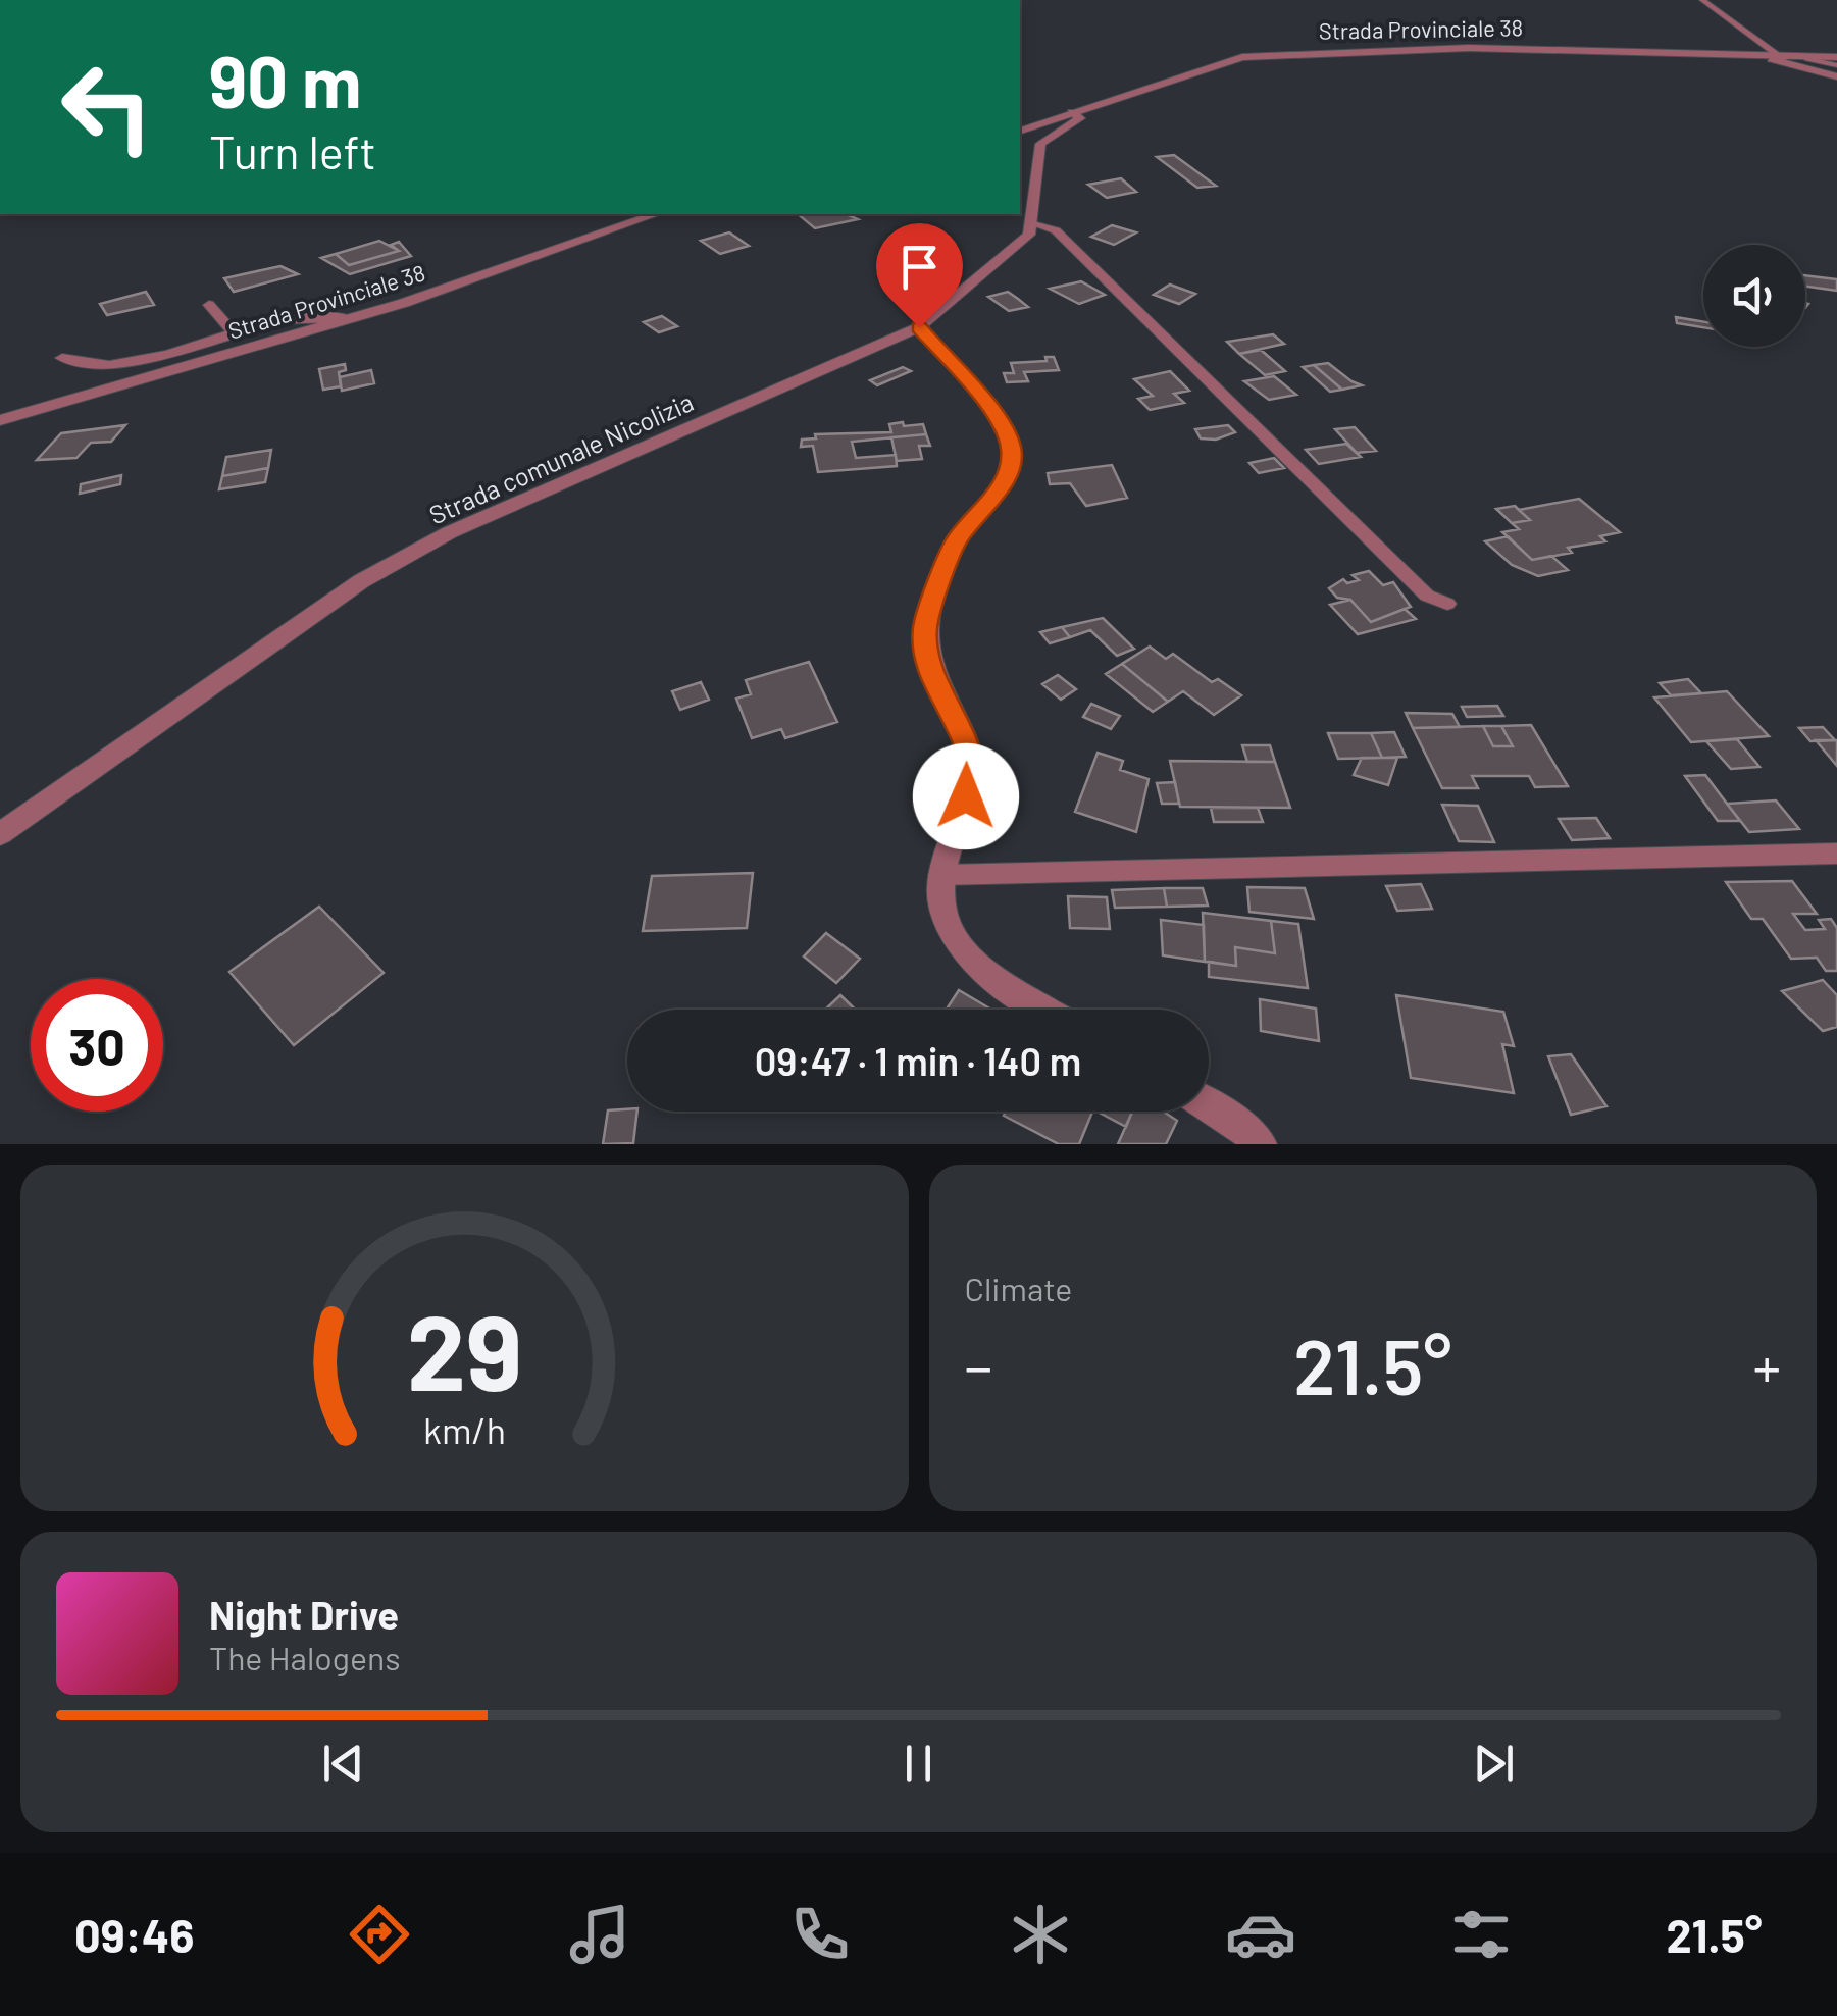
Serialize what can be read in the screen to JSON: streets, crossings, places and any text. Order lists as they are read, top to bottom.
{
  "streets": {
    "street": ["Strada Provinciale 38", "Strada comunale Nicolizia"]
  },
  "page": {
    "turn": ["90 m", "Turn left"],
    "limit": "30",
    "trip": "09:47 · 1 min · 140 m",
    "tile": "Climate",
    "heat": ["−", "21.5°", "+"],
    "song": ["Night Drive", "The Halogens"],
    "tabs": ["09:46", "21.5°"],
    "gauge": ["29", "km/h"]
  }
}
